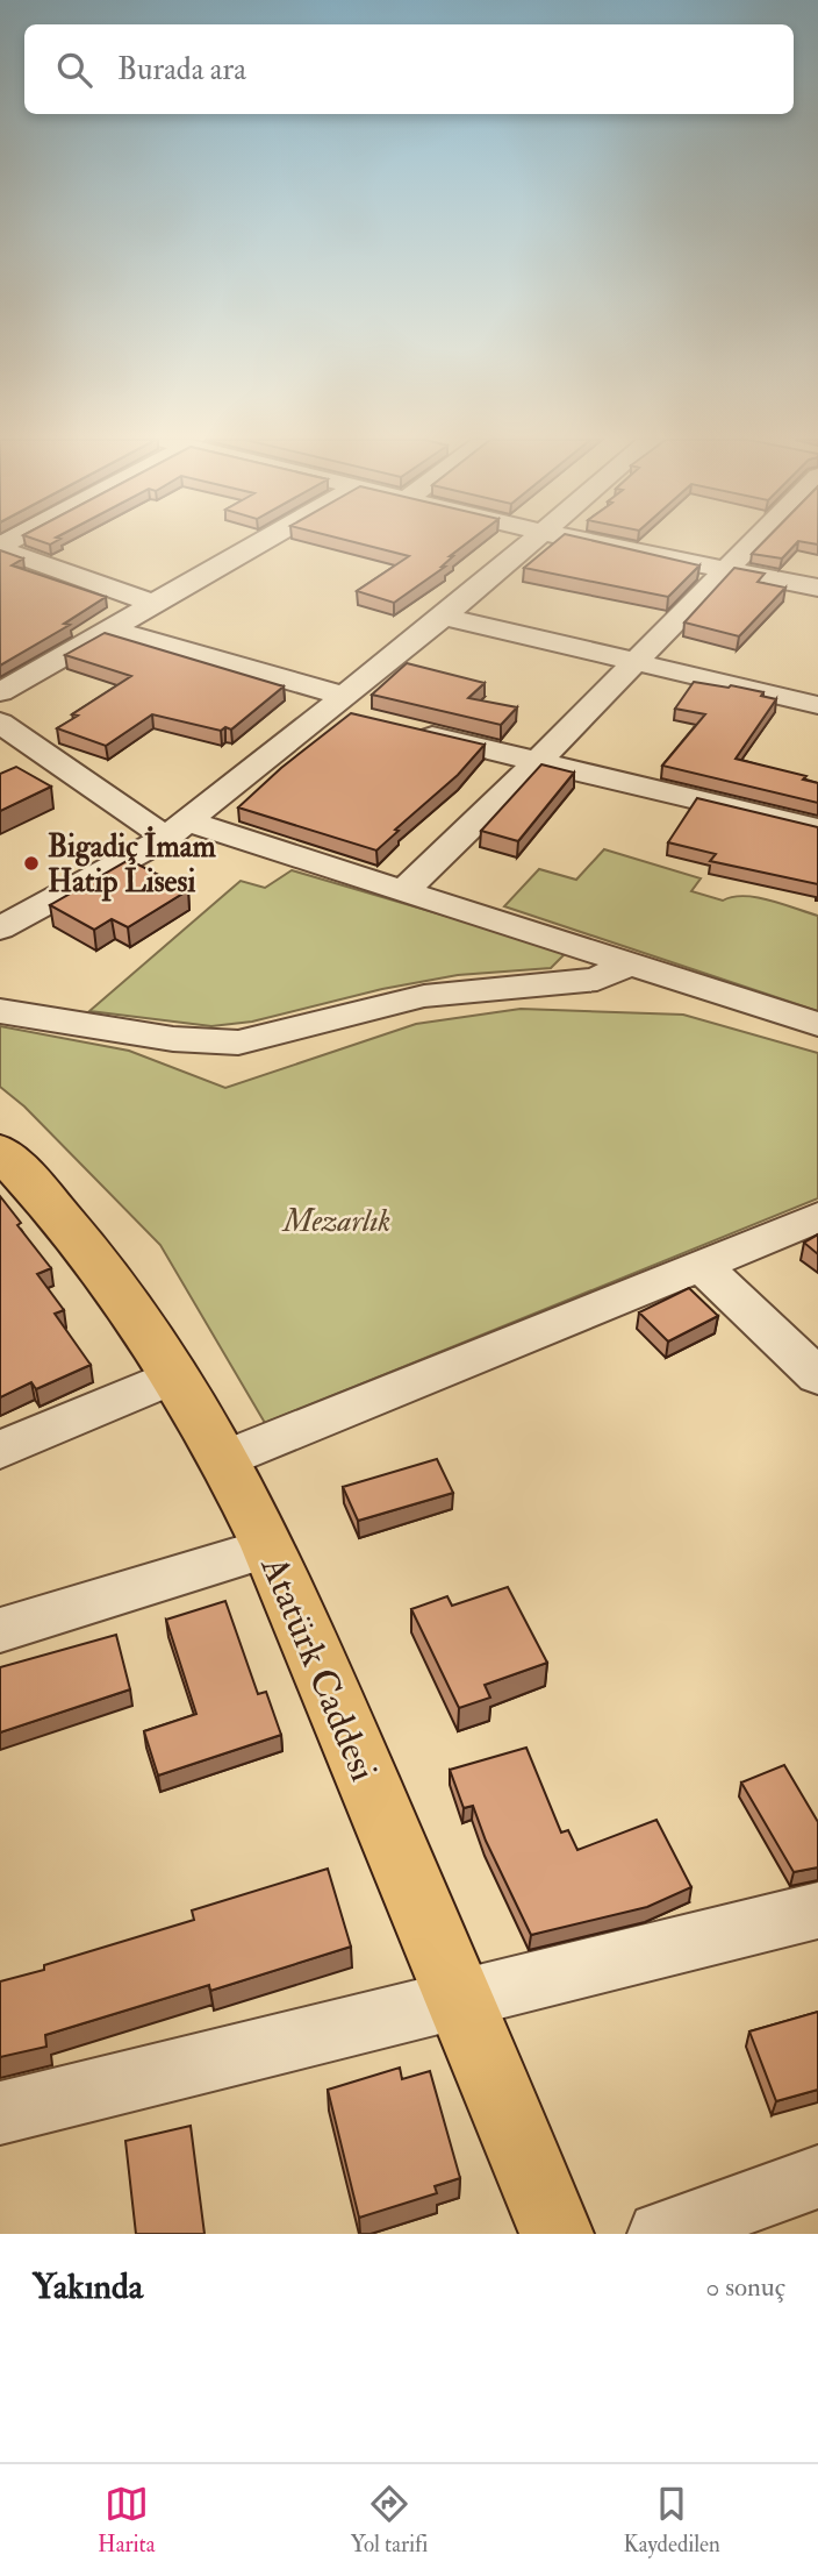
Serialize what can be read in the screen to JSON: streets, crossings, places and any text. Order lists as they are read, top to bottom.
{
  "streets": {
    "main road": ["Atatürk Caddesi"]
  },
  "parks": ["Mezarlık"],
  "places": ["Bigadiç İmam Hatip Lisesi"],
  "page": {
    "search": "Burada ara",
    "heading": ["Yakında", "0 sonuç"],
    "nav": ["Harita", "Yol tarifi", "Kaydedilen"]
  }
}
